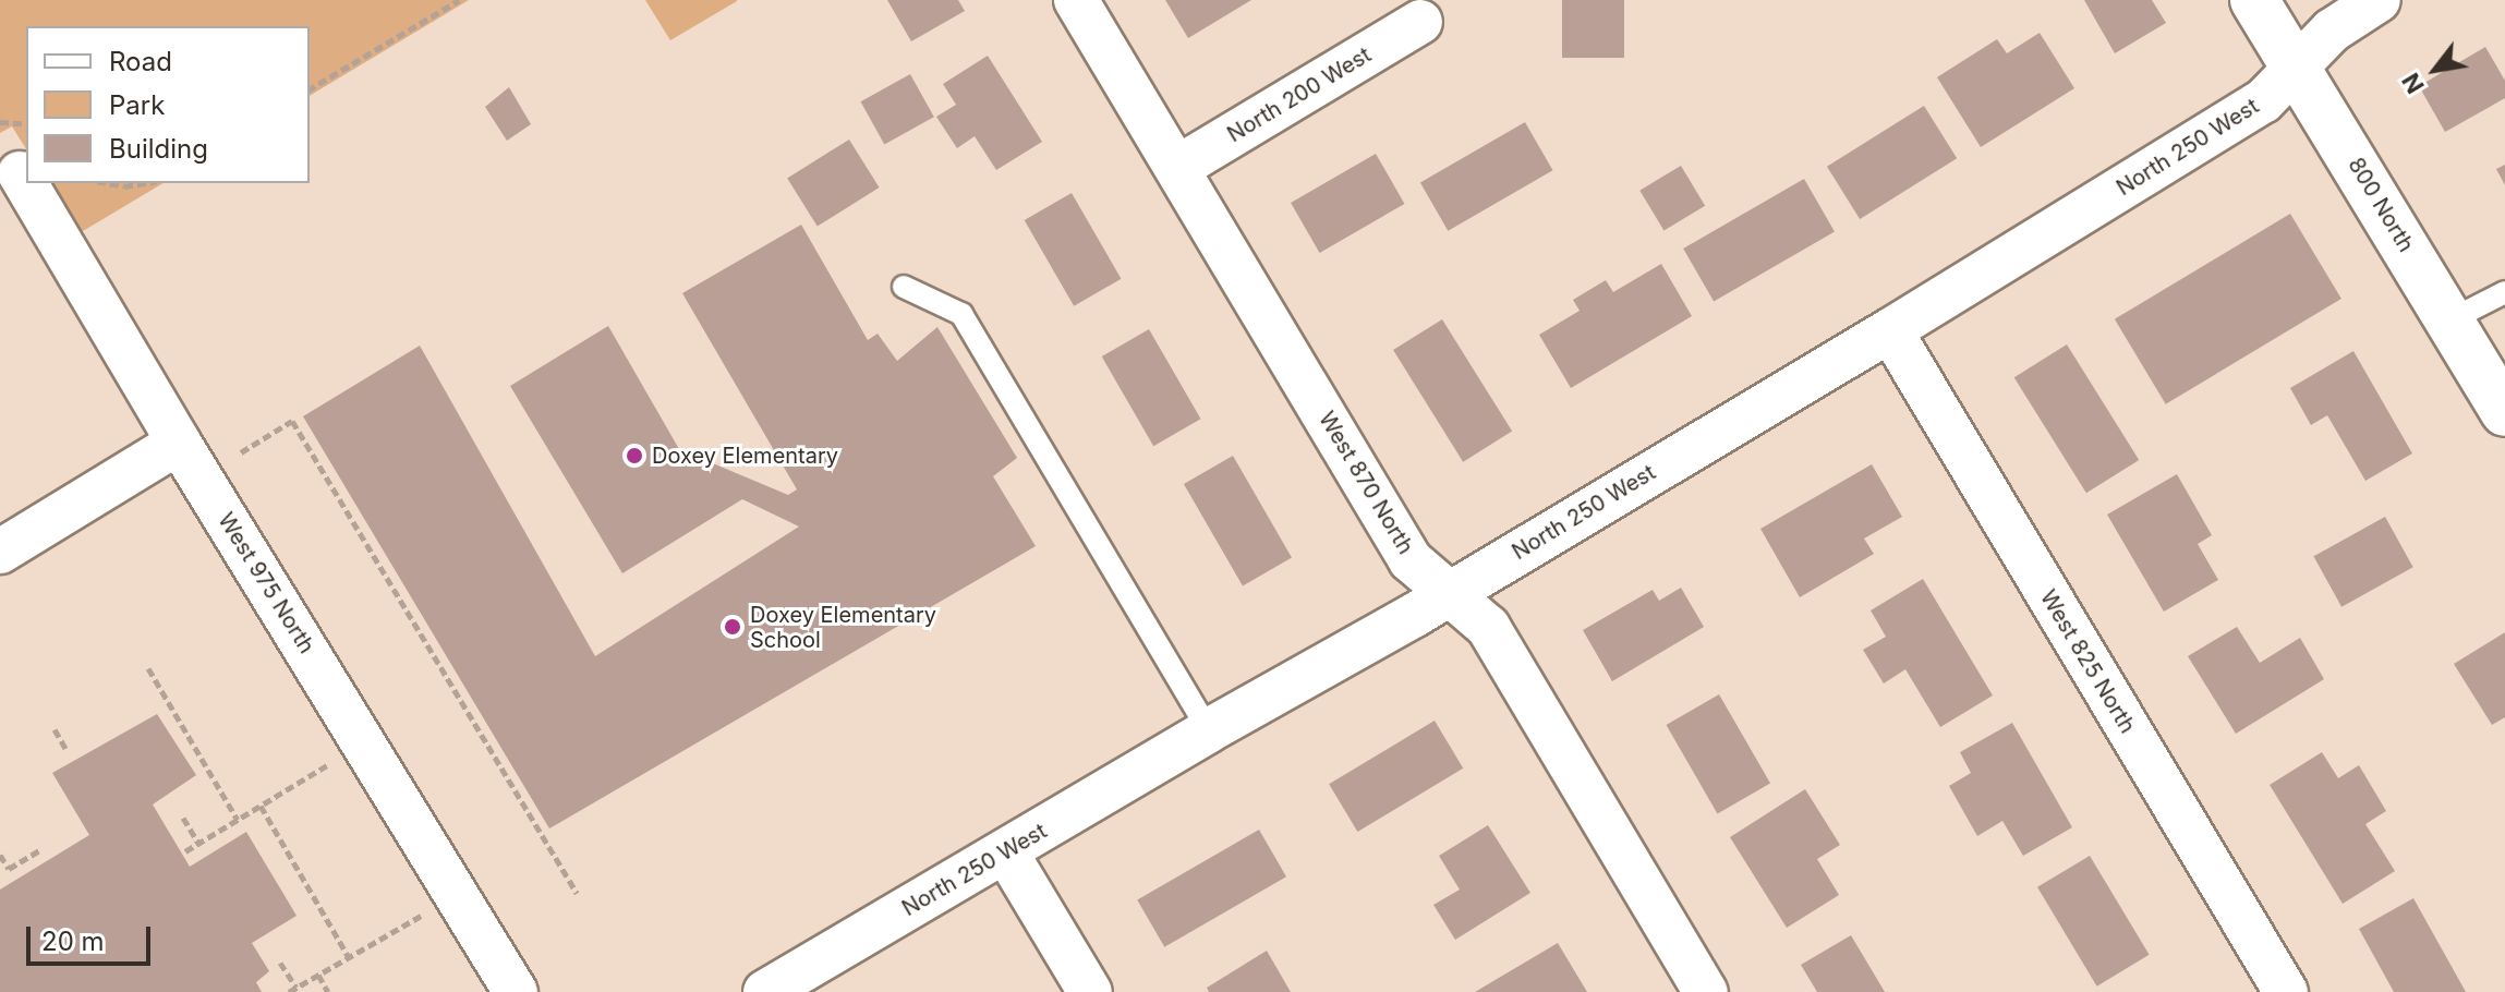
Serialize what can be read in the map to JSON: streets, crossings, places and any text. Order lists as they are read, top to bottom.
{
  "streets": {
    "street": [
      "North 200 West",
      "North 250 West",
      "800 North",
      "West 870 North",
      "West 975 North",
      "West 825 North"
    ]
  },
  "crossings": [
    ["North 200 West", "West 870 North"],
    ["North 250 West", "800 North"],
    ["North 250 West", "West 870 North"],
    ["North 250 West", "West 825 North"]
  ],
  "places": ["Doxey Elementary", "Doxey Elementary School"],
  "legend": ["Road", "Park", "Building"],
  "scale_bar": "20 m",
  "north": "bottom left"
}
